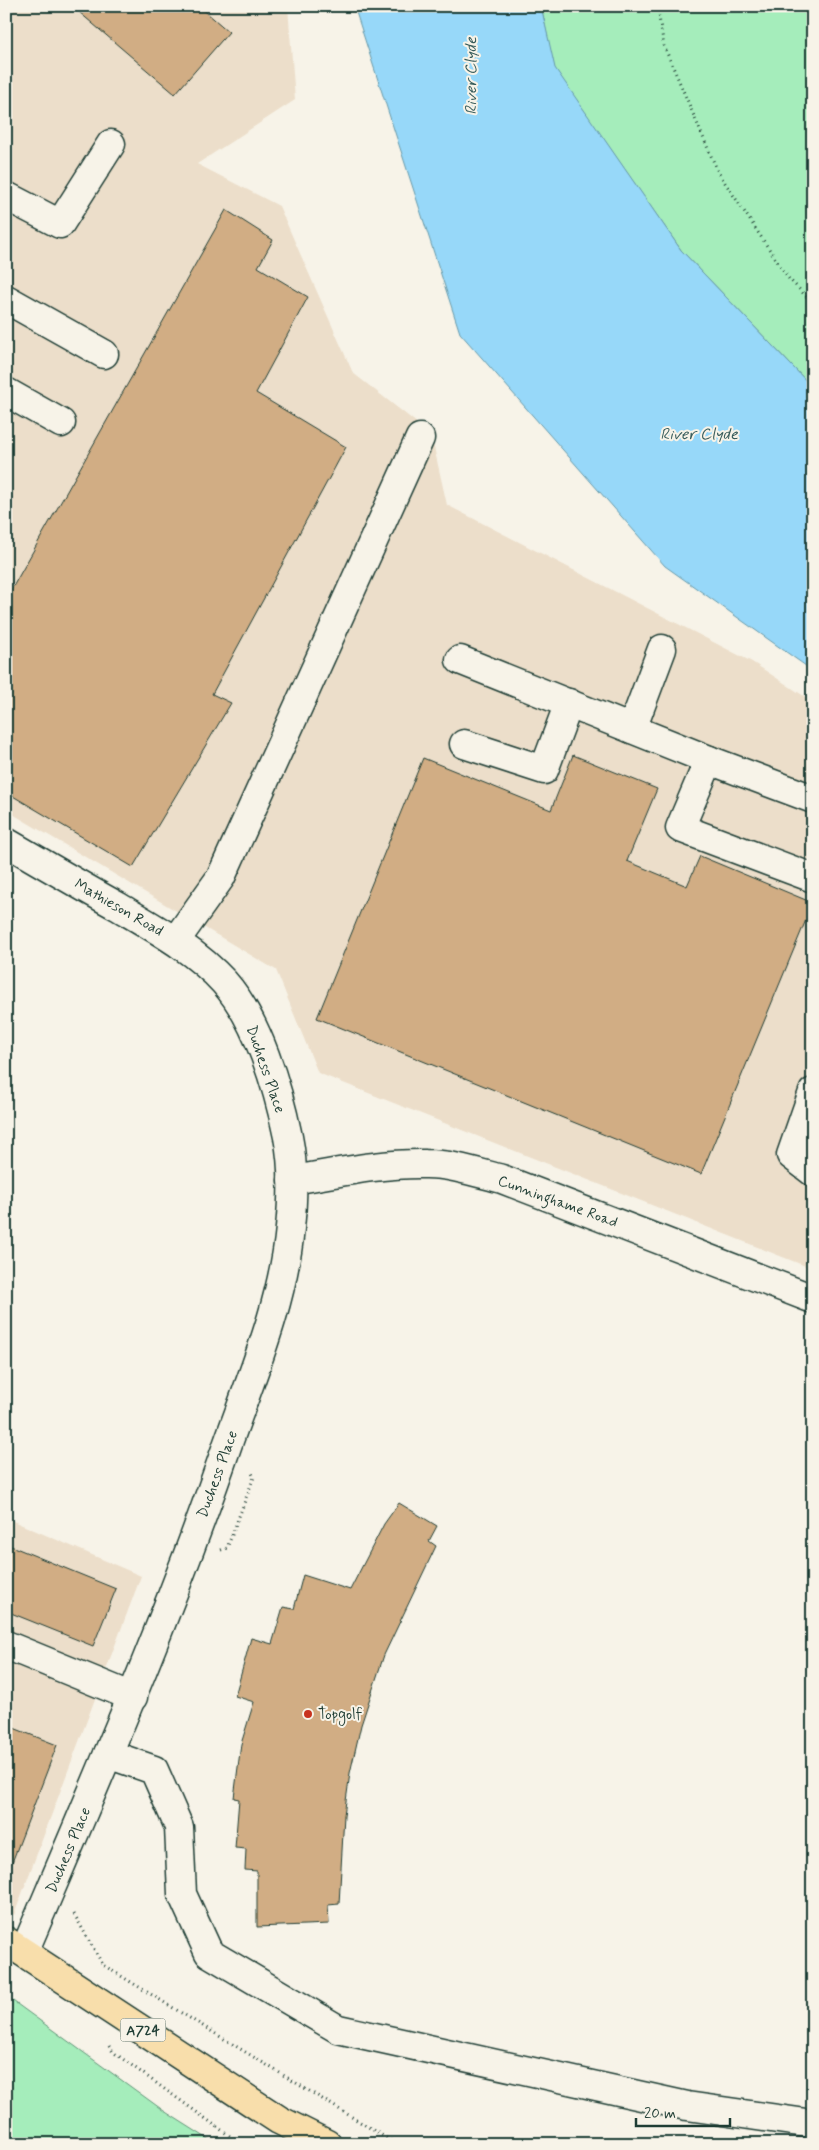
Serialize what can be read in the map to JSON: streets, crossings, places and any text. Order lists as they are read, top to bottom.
{
  "streets": {
    "main road": ["A724"],
    "street": ["Mathieson Road", "Duchess Place", "Cunninghame Road"]
  },
  "crossings": [
    ["Mathieson Road", "Duchess Place"],
    ["Duchess Place", "Cunninghame Road"],
    ["Duchess Place", "A724"]
  ],
  "water": ["River Clyde"],
  "places": ["Topgolf"],
  "scale_bar": "20 m"
}
